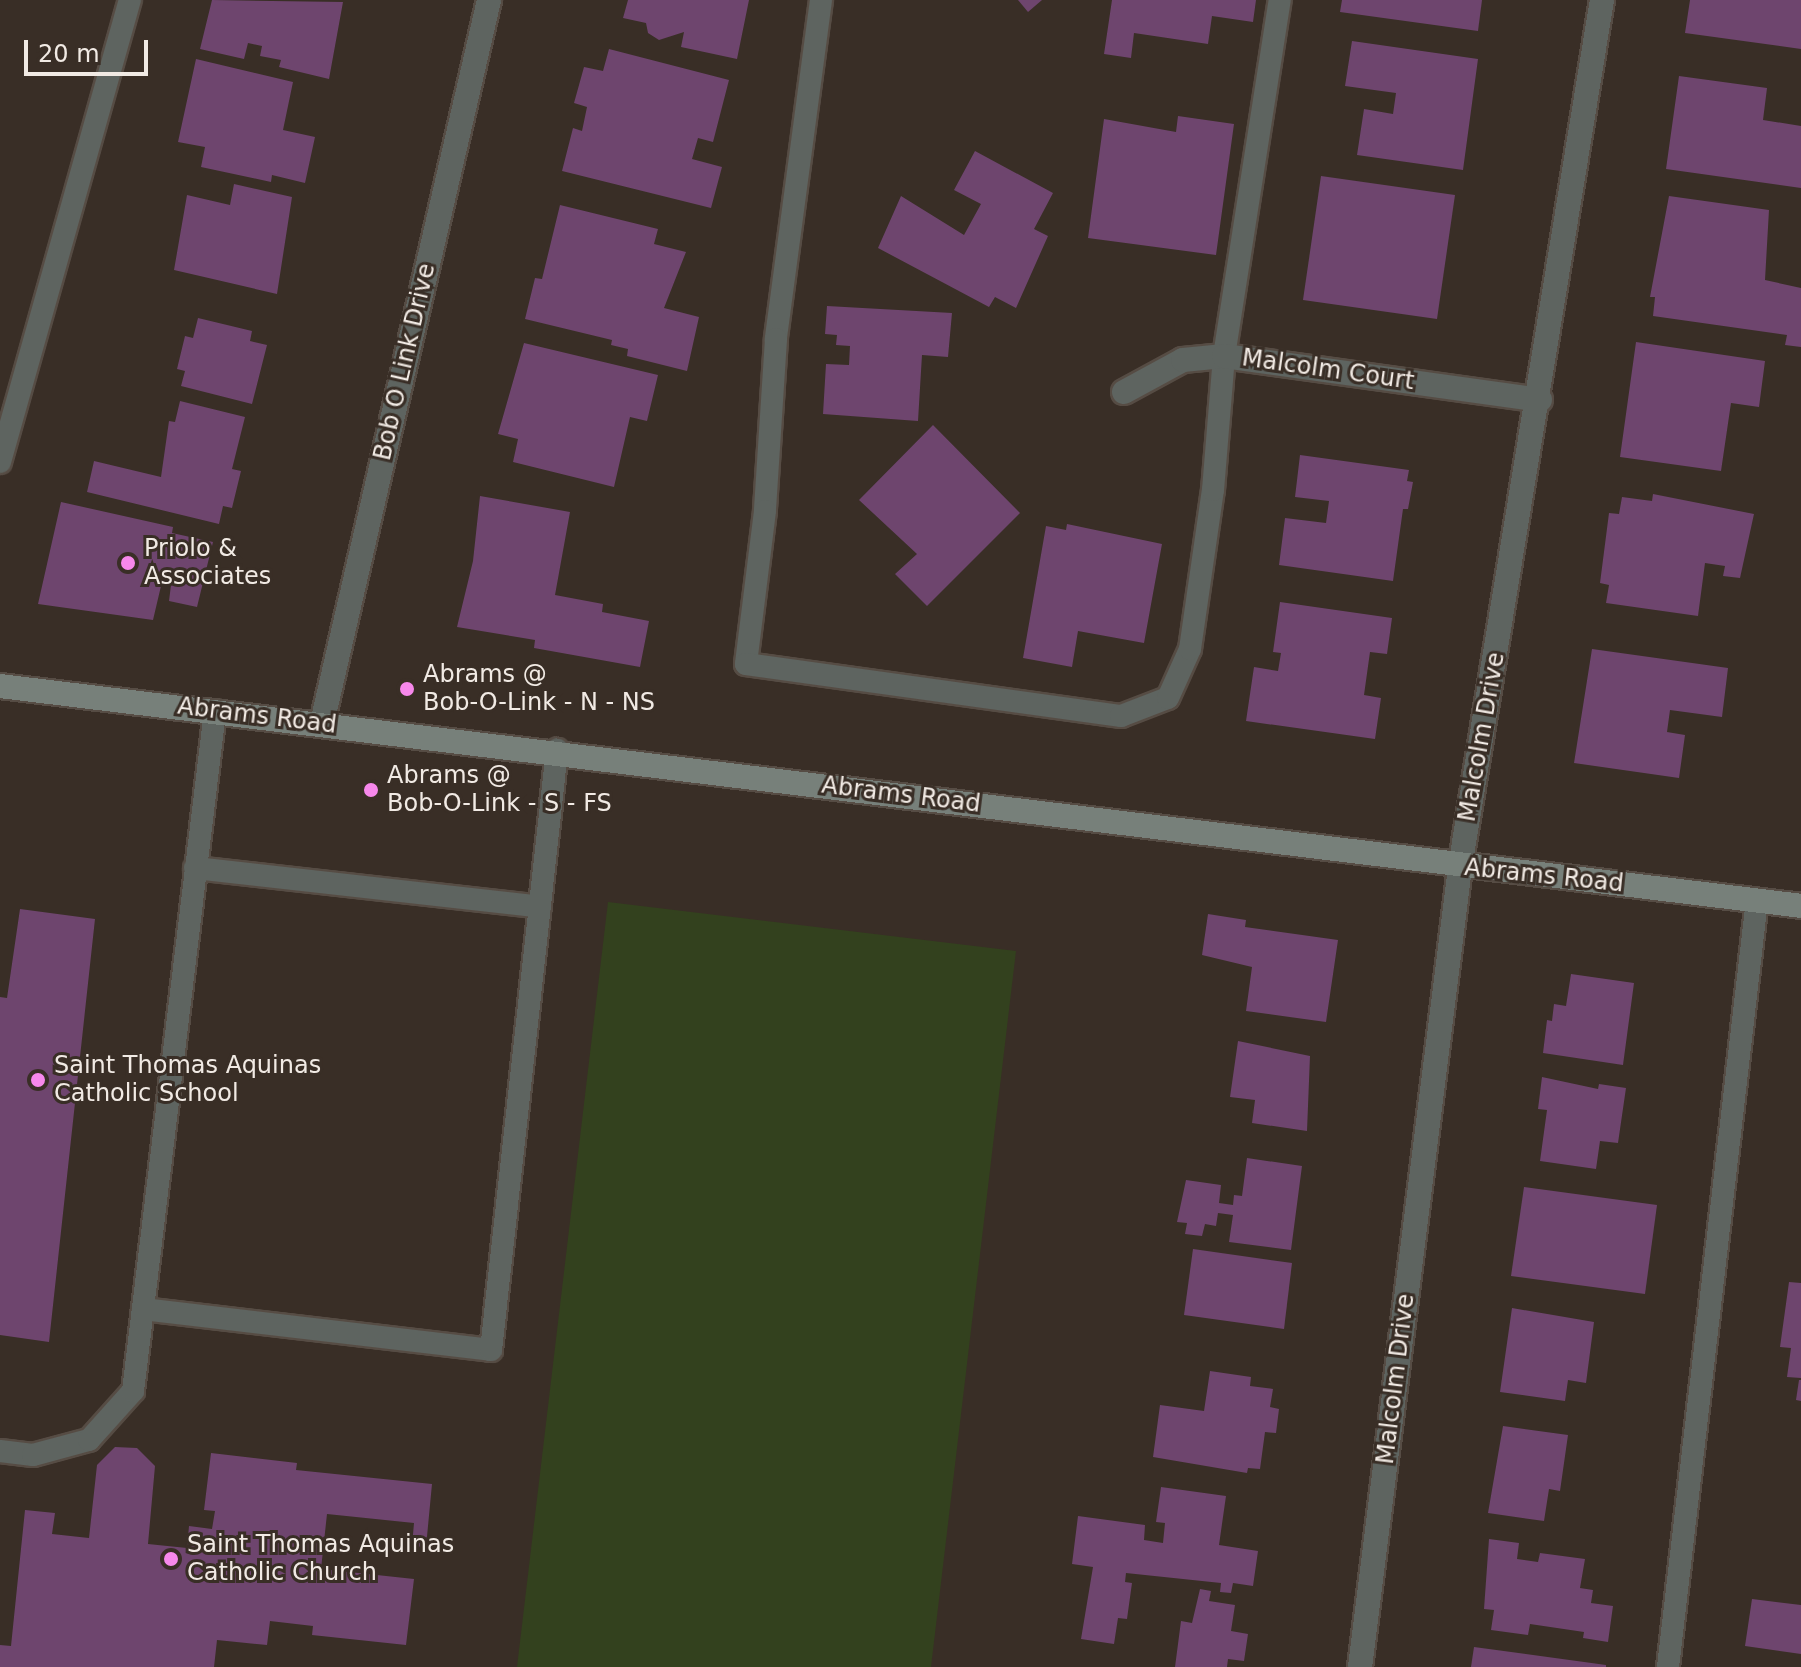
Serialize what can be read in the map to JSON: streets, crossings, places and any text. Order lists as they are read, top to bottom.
{
  "streets": {
    "main road": ["Abrams Road"],
    "street": ["Bob O Link Drive", "Malcolm Court", "Malcolm Drive"]
  },
  "crossings": [
    ["Bob O Link Drive", "Abrams Road"],
    ["Malcolm Court", "Malcolm Drive"],
    ["Abrams Road", "Malcolm Drive"]
  ],
  "places": [
    "Priolo & Associates",
    "Abrams @ Bob-O-Link - N - NS",
    "Abrams @ Bob-O-Link - S - FS",
    "Saint Thomas Aquinas Catholic School",
    "Saint Thomas Aquinas Catholic Church"
  ],
  "scale_bar": "20 m"
}
